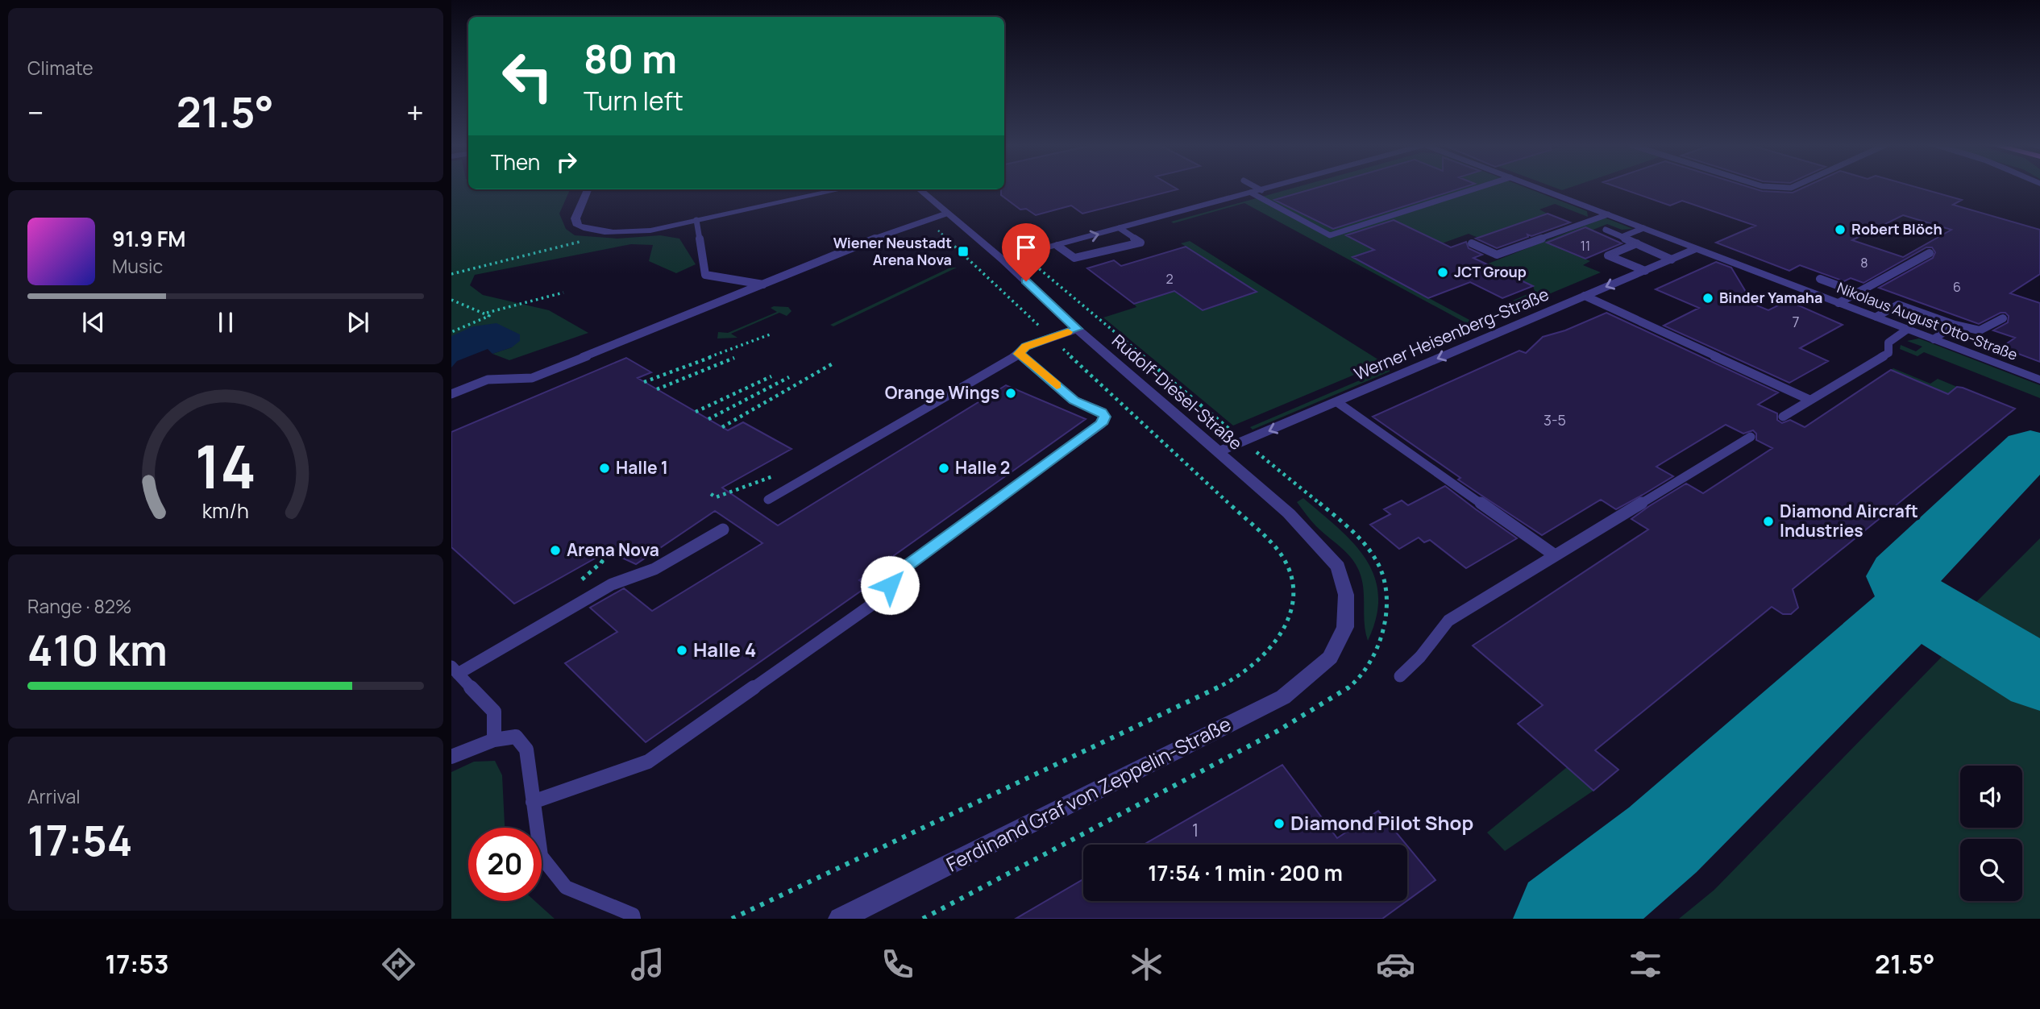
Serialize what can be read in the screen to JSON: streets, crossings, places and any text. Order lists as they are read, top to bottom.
{
  "streets": {
    "street": [
      "Nikolaus August Otto-Straße",
      "Werner Heisenberg-Straße",
      "Rudolf-Diesel-Straße",
      "Ferdinand Graf von Zeppelin-Straße"
    ]
  },
  "crossings": [
    ["Nikolaus August Otto-Straße", "Werner Heisenberg-Straße"],
    ["Werner Heisenberg-Straße", "Rudolf-Diesel-Straße"],
    ["Rudolf-Diesel-Straße", "Ferdinand Graf von Zeppelin-Straße"]
  ],
  "one_way": ["Werner Heisenberg-Straße"],
  "places": {
    "other": [
      "Robert Blöch",
      "JCT Group",
      "Binder Yamaha",
      "Orange Wings",
      "Halle 1",
      "Halle 2",
      "Diamond Aircraft Industries",
      "Arena Nova",
      "Halle 4",
      "Diamond Pilot Shop"
    ],
    "transit": ["Wiener Neustadt Arena Nova"]
  },
  "house_numbers": [
    "11",
    "8",
    "2",
    "6",
    "7",
    "3-5",
    "1"
  ],
  "page": {
    "tile": [
      "Climate",
      ["Range · 82%", "410 km"],
      ["Arrival", "17:54"]
    ],
    "turn": ["80 m", "Turn left"],
    "heat": ["−", "21.5°", "+"],
    "then": "Then",
    "song": ["91.9 FM", "Music"],
    "limit": "20",
    "trip": "17:54 · 1 min · 200 m",
    "tabs": ["17:53", "21.5°"],
    "gauge": ["14", "km/h"]
  }
}
